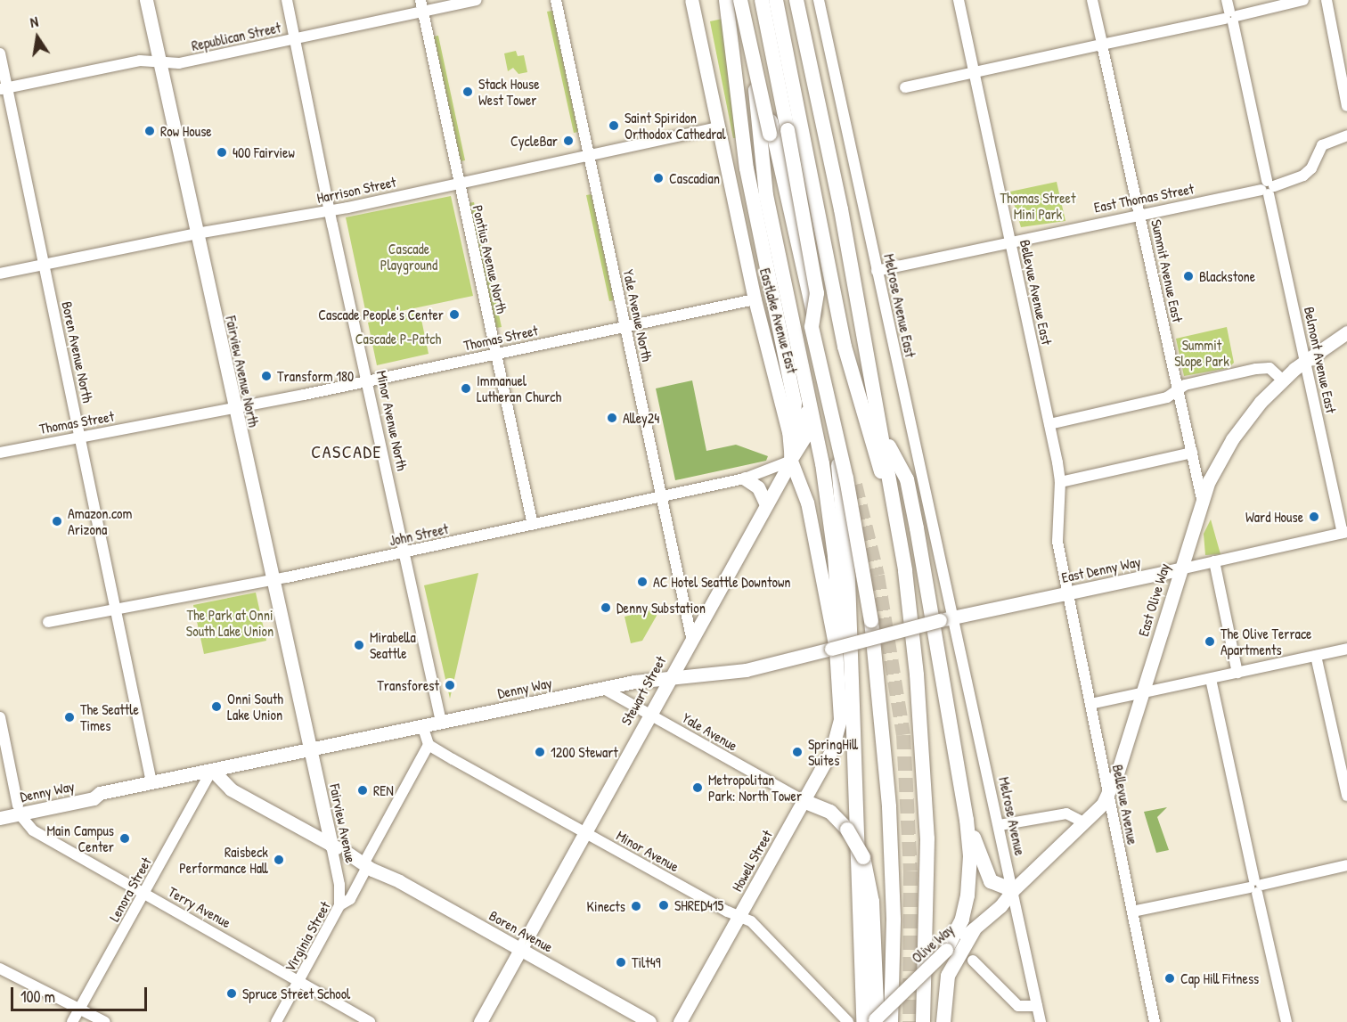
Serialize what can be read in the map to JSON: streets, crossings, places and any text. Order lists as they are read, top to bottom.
{
  "streets": {
    "main road": [
      "Eastlake Avenue East",
      "Fairview Avenue North",
      "East Denny Way",
      "East Olive Way",
      "Denny Way",
      "Stewart Street",
      "Fairview Avenue",
      "Howell Street",
      "Boren Avenue",
      "Olive Way"
    ],
    "street": [
      "Republican Street",
      "Harrison Street",
      "East Thomas Street",
      "Pontius Avenue North",
      "Summit Avenue East",
      "Bellevue Avenue East",
      "Melrose Avenue East",
      "Yale Avenue North",
      "Thomas Street",
      "Boren Avenue North",
      "Belmont Avenue East",
      "Minor Avenue North",
      "John Street",
      "Yale Avenue",
      "Bellevue Avenue",
      "Melrose Avenue",
      "Minor Avenue",
      "Lenora Street",
      "Terry Avenue",
      "Virginia Street"
    ]
  },
  "crossings": [
    ["Republican Street", "Pontius Avenue North"],
    ["Republican Street", "Boren Avenue North"],
    ["Republican Street", "Fairview Avenue North"],
    ["Republican Street", "Minor Avenue North"],
    ["Harrison Street", "Pontius Avenue North"],
    ["Harrison Street", "Yale Avenue North"],
    ["Harrison Street", "Eastlake Avenue East"],
    ["Harrison Street", "Boren Avenue North"],
    ["Harrison Street", "Fairview Avenue North"],
    ["Harrison Street", "Minor Avenue North"],
    ["East Thomas Street", "Summit Avenue East"],
    ["East Thomas Street", "Bellevue Avenue East"],
    ["East Thomas Street", "Melrose Avenue East"],
    ["East Thomas Street", "Belmont Avenue East"],
    ["Pontius Avenue North", "Thomas Street"],
    ["Pontius Avenue North", "John Street"],
    ["Summit Avenue East", "East Olive Way"],
    ["Bellevue Avenue East", "East Denny Way"],
    ["Bellevue Avenue East", "Bellevue Avenue"],
    ["Melrose Avenue East", "East Denny Way"],
    ["Melrose Avenue East", "Denny Way"],
    ["Melrose Avenue East", "Melrose Avenue"],
    ["Yale Avenue North", "Thomas Street"],
    ["Yale Avenue North", "John Street"],
    ["Yale Avenue North", "Stewart Street"],
    ["Eastlake Avenue East", "Thomas Street"],
    ["Eastlake Avenue East", "John Street"],
    ["Eastlake Avenue East", "Stewart Street"],
    ["Eastlake Avenue East", "Howell Street"],
    ["Thomas Street", "Boren Avenue North"],
    ["Thomas Street", "Fairview Avenue North"],
    ["Thomas Street", "Minor Avenue North"],
    ["Boren Avenue North", "John Street"],
    ["Boren Avenue North", "Denny Way"],
    ["Belmont Avenue East", "East Denny Way"],
    ["Belmont Avenue East", "East Olive Way"],
    ["Fairview Avenue North", "John Street"],
    ["Fairview Avenue North", "Denny Way"],
    ["Fairview Avenue North", "Fairview Avenue"],
    ["Minor Avenue North", "John Street"],
    ["Minor Avenue North", "Denny Way"],
    ["John Street", "Stewart Street"],
    ["East Denny Way", "East Olive Way"],
    ["East Denny Way", "Denny Way"],
    ["East Denny Way", "Bellevue Avenue"],
    ["East Denny Way", "Melrose Avenue"],
    ["East Olive Way", "Bellevue Avenue"],
    ["East Olive Way", "Melrose Avenue"],
    ["East Olive Way", "Olive Way"],
    ["Denny Way", "Stewart Street"],
    ["Denny Way", "Yale Avenue"],
    ["Denny Way", "Melrose Avenue"],
    ["Denny Way", "Fairview Avenue"],
    ["Denny Way", "Lenora Street"],
    ["Denny Way", "Terry Avenue"],
    ["Denny Way", "Boren Avenue"],
    ["Stewart Street", "Yale Avenue"],
    ["Stewart Street", "Minor Avenue"],
    ["Stewart Street", "Boren Avenue"],
    ["Yale Avenue", "Howell Street"],
    ["Melrose Avenue", "Olive Way"],
    ["Fairview Avenue", "Boren Avenue"],
    ["Fairview Avenue", "Virginia Street"],
    ["Minor Avenue", "Howell Street"],
    ["Minor Avenue", "Virginia Street"],
    ["Lenora Street", "Terry Avenue"],
    ["Lenora Street", "Boren Avenue"],
    ["Terry Avenue", "Virginia Street"],
    ["Boren Avenue", "Virginia Street"]
  ],
  "districts": ["CASCADE"],
  "parks": [
    "Thomas Street Mini Park",
    "Cascade Playground",
    "Cascade P-Patch",
    "Summit Slope Park",
    "The Park at Onni South Lake Union"
  ],
  "places": [
    "Stack House West Tower",
    "Saint Spiridon Orthodox Cathedral",
    "Row House",
    "CycleBar",
    "400 Fairview",
    "Cascadian",
    "Blackstone",
    "Cascade People's Center",
    "Transform 180",
    "Immanuel Lutheran Church",
    "Alley24",
    "Ward House",
    "Amazon.com Arizona",
    "AC Hotel Seattle Downtown",
    "Denny Substation",
    "The Olive Terrace Apartments",
    "Mirabella Seattle",
    "Transforest",
    "Onni South Lake Union",
    "The Seattle Times",
    "1200 Stewart",
    "SpringHill Suites",
    "Metropolitan Park: North Tower",
    "REN",
    "Main Campus Center",
    "Raisbeck Performance Hall",
    "SHRED415",
    "Kinects",
    "Tilt49",
    "Cap Hill Fitness",
    "Spruce Street School"
  ],
  "scale_bar": "100 m",
  "north": "top"
}
